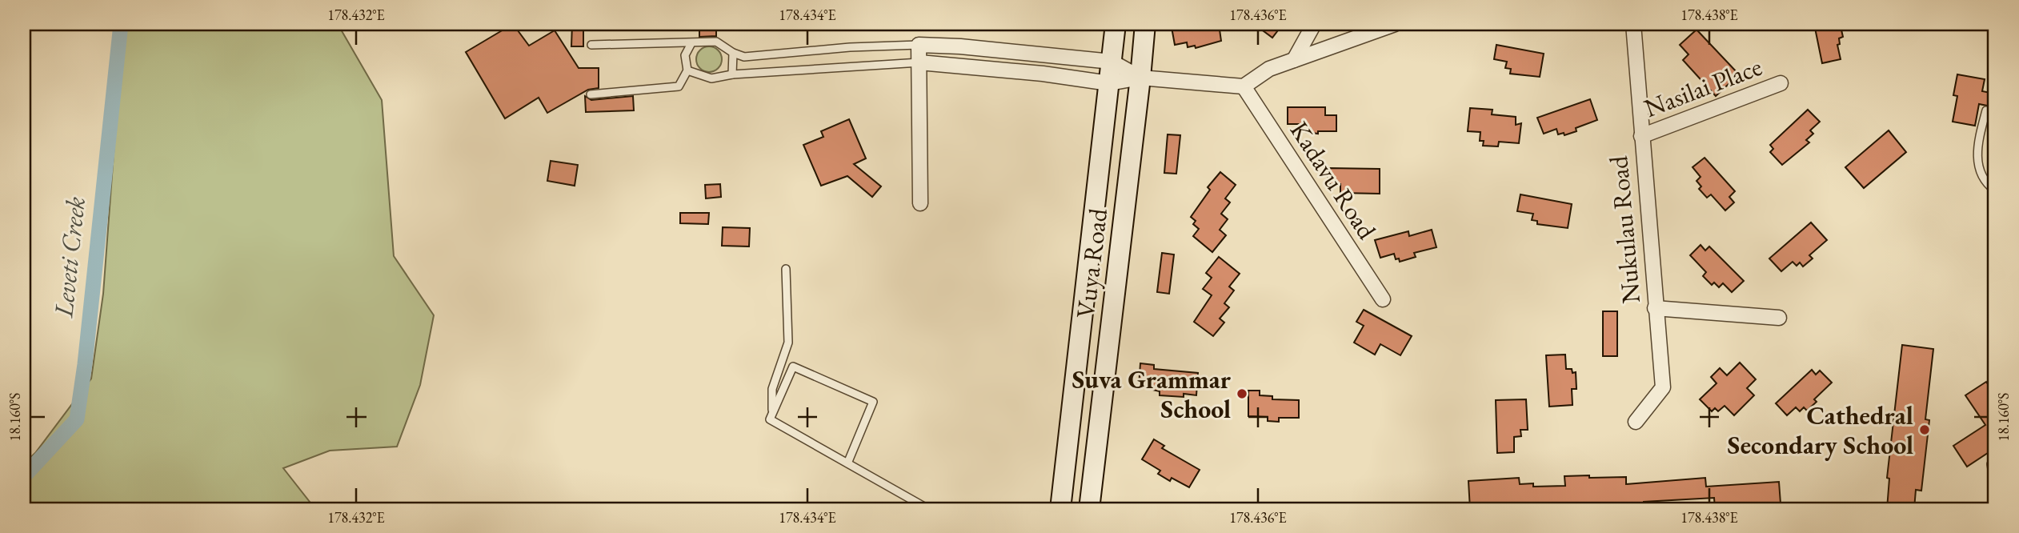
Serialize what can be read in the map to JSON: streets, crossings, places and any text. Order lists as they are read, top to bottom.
{
  "streets": {
    "main road": ["Vuya Road"],
    "street": ["Nasilai Place", "Kadavu Road", "Nukulau Road"]
  },
  "crossings": [
    ["Nasilai Place", "Nukulau Road"]
  ],
  "water": ["Leveti Creek"],
  "places": ["Suva Grammar School", "Cathedral Secondary School"],
  "coordinates": [
    "178.432°E",
    "178.434°E",
    "178.436°E",
    "178.438°E",
    "18.160°S"
  ]
}
